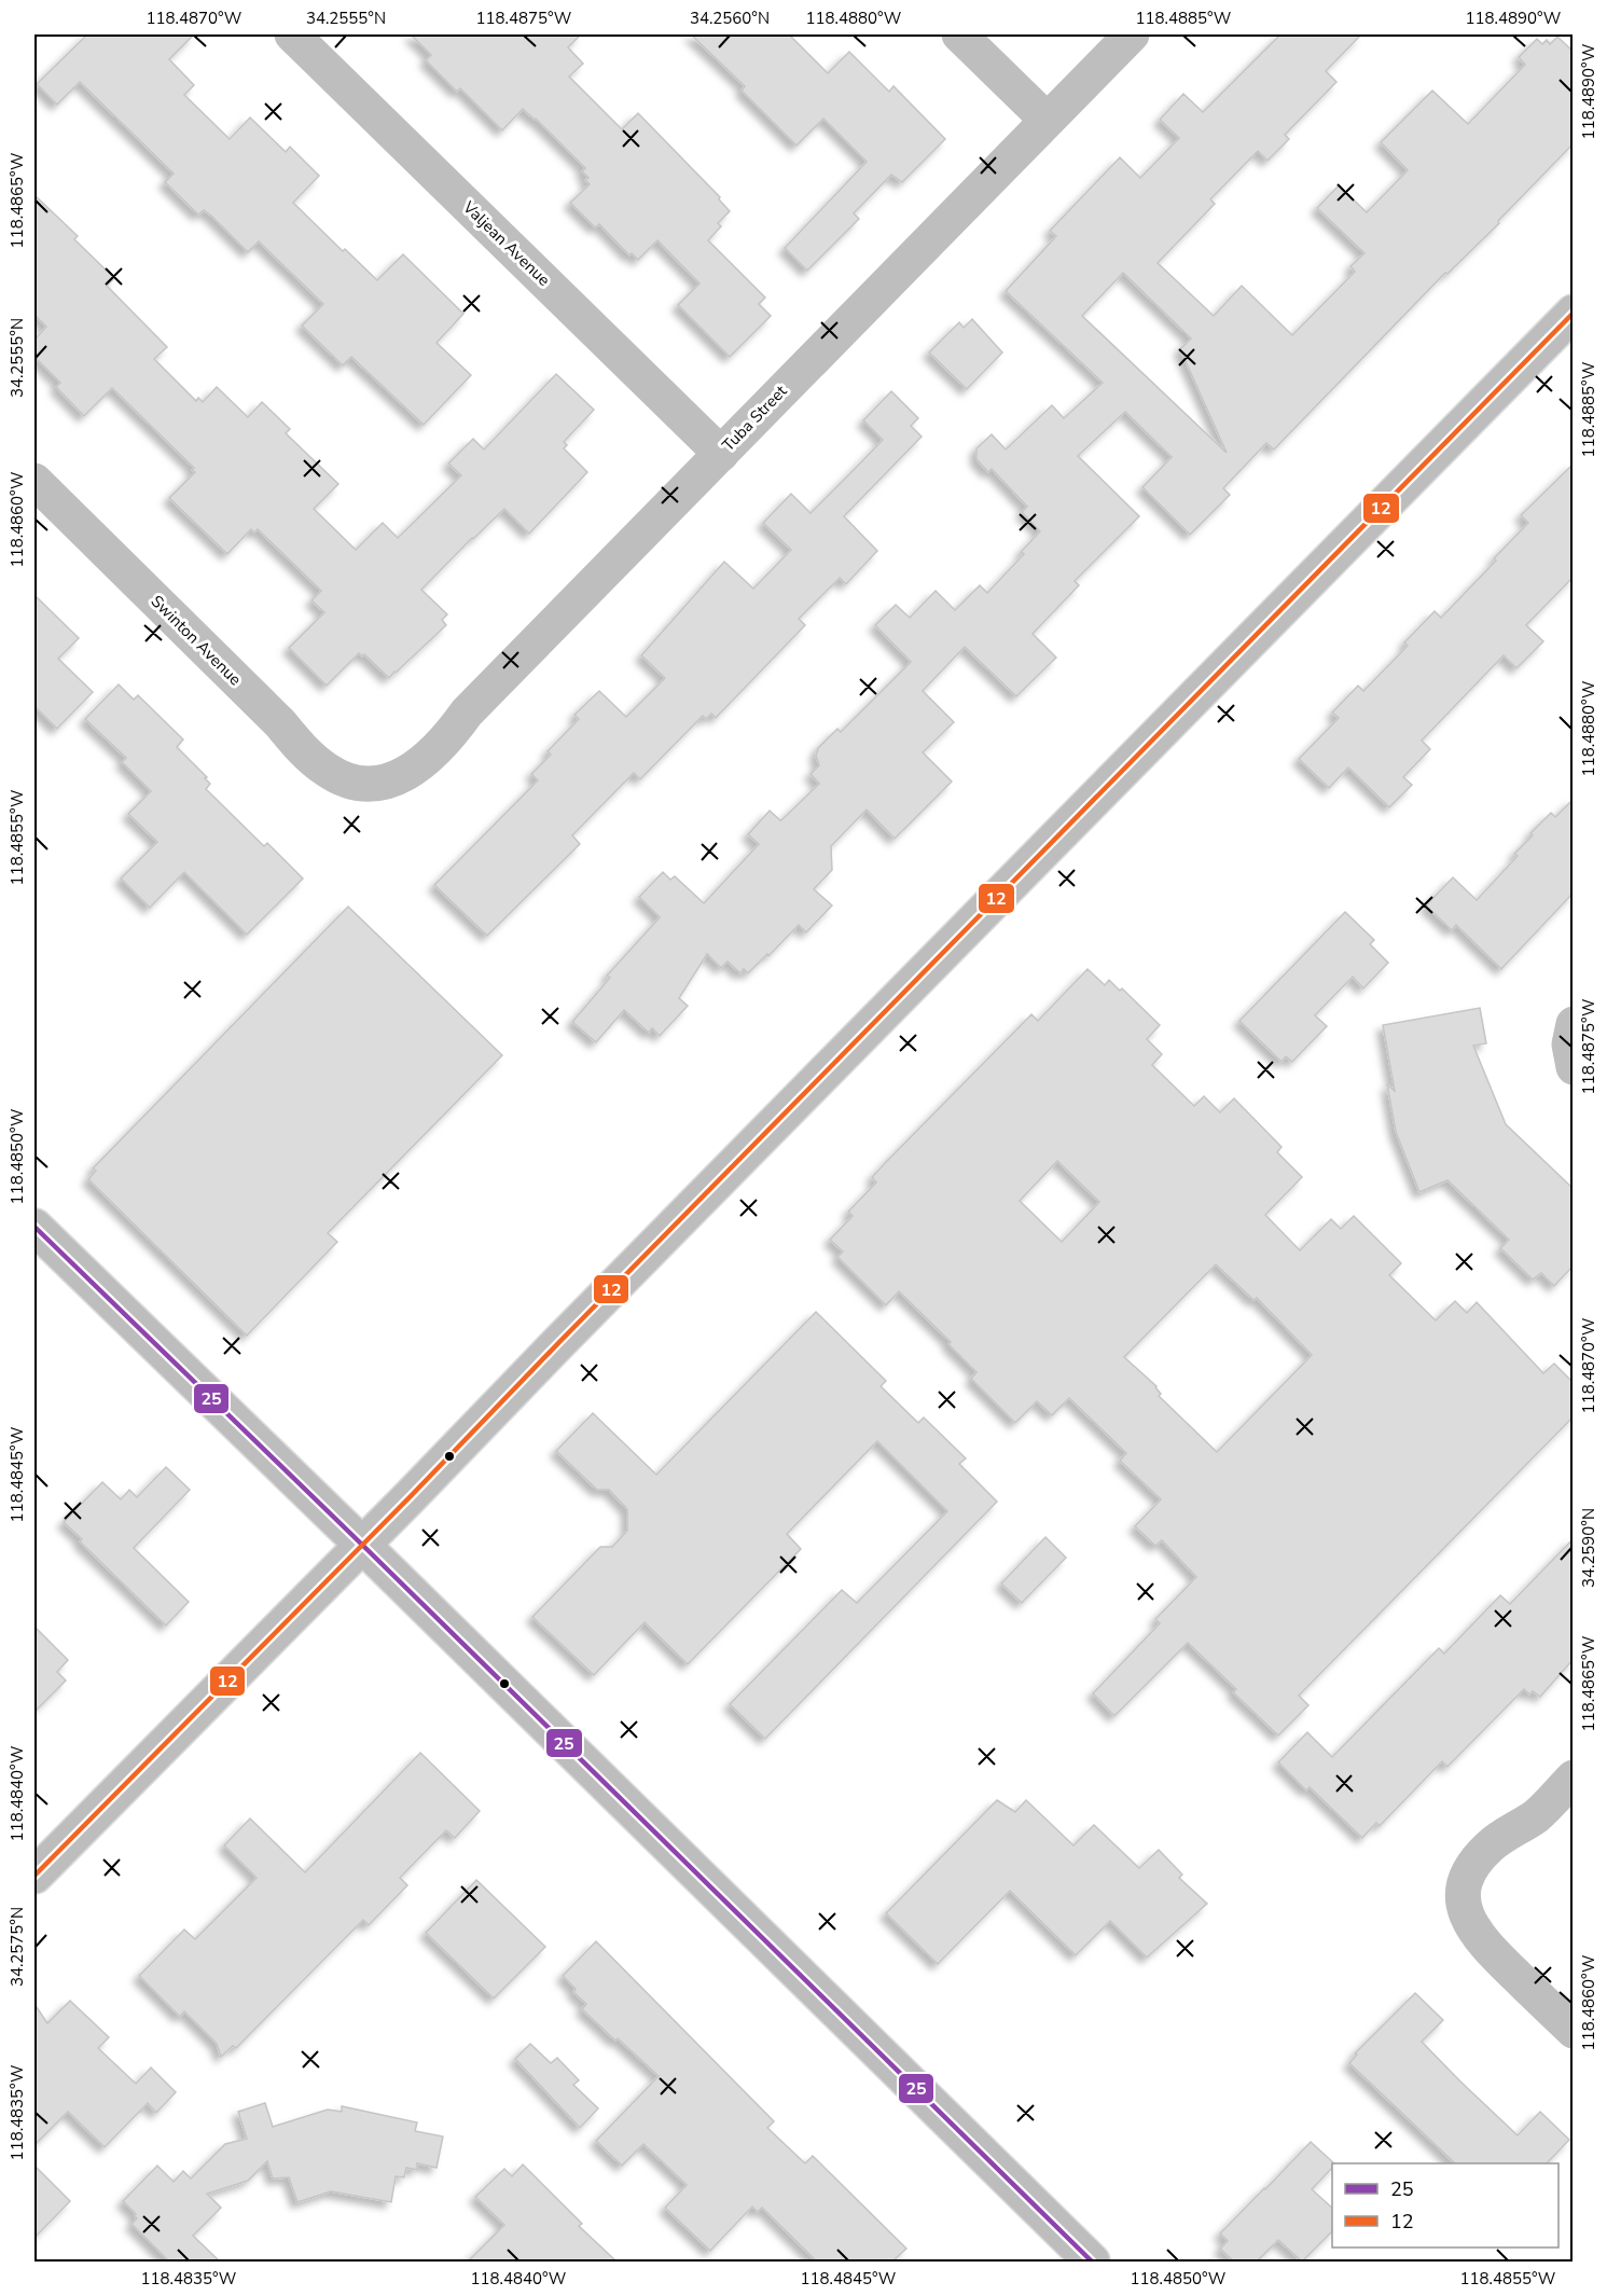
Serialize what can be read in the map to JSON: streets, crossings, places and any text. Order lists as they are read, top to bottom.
{
  "streets": {
    "street": ["Valjean Avenue", "Tuba Street", "Swinton Avenue"]
  },
  "crossings": [
    ["Valjean Avenue", "Tuba Street"],
    ["Tuba Street", "Swinton Avenue"]
  ],
  "lines": ["transit line 12", "transit line 25"],
  "legend": ["25", "12"],
  "coordinates": [
    "118.4870°W",
    "34.2555°N",
    "118.4875°W",
    "34.2560°N",
    "118.4880°W",
    "118.4885°W",
    "118.4890°W",
    "118.4865°W",
    "118.4860°W",
    "118.4855°W",
    "118.4850°W",
    "118.4845°W",
    "34.2590°N",
    "118.4840°W",
    "34.2575°N",
    "118.4835°W"
  ]
}
